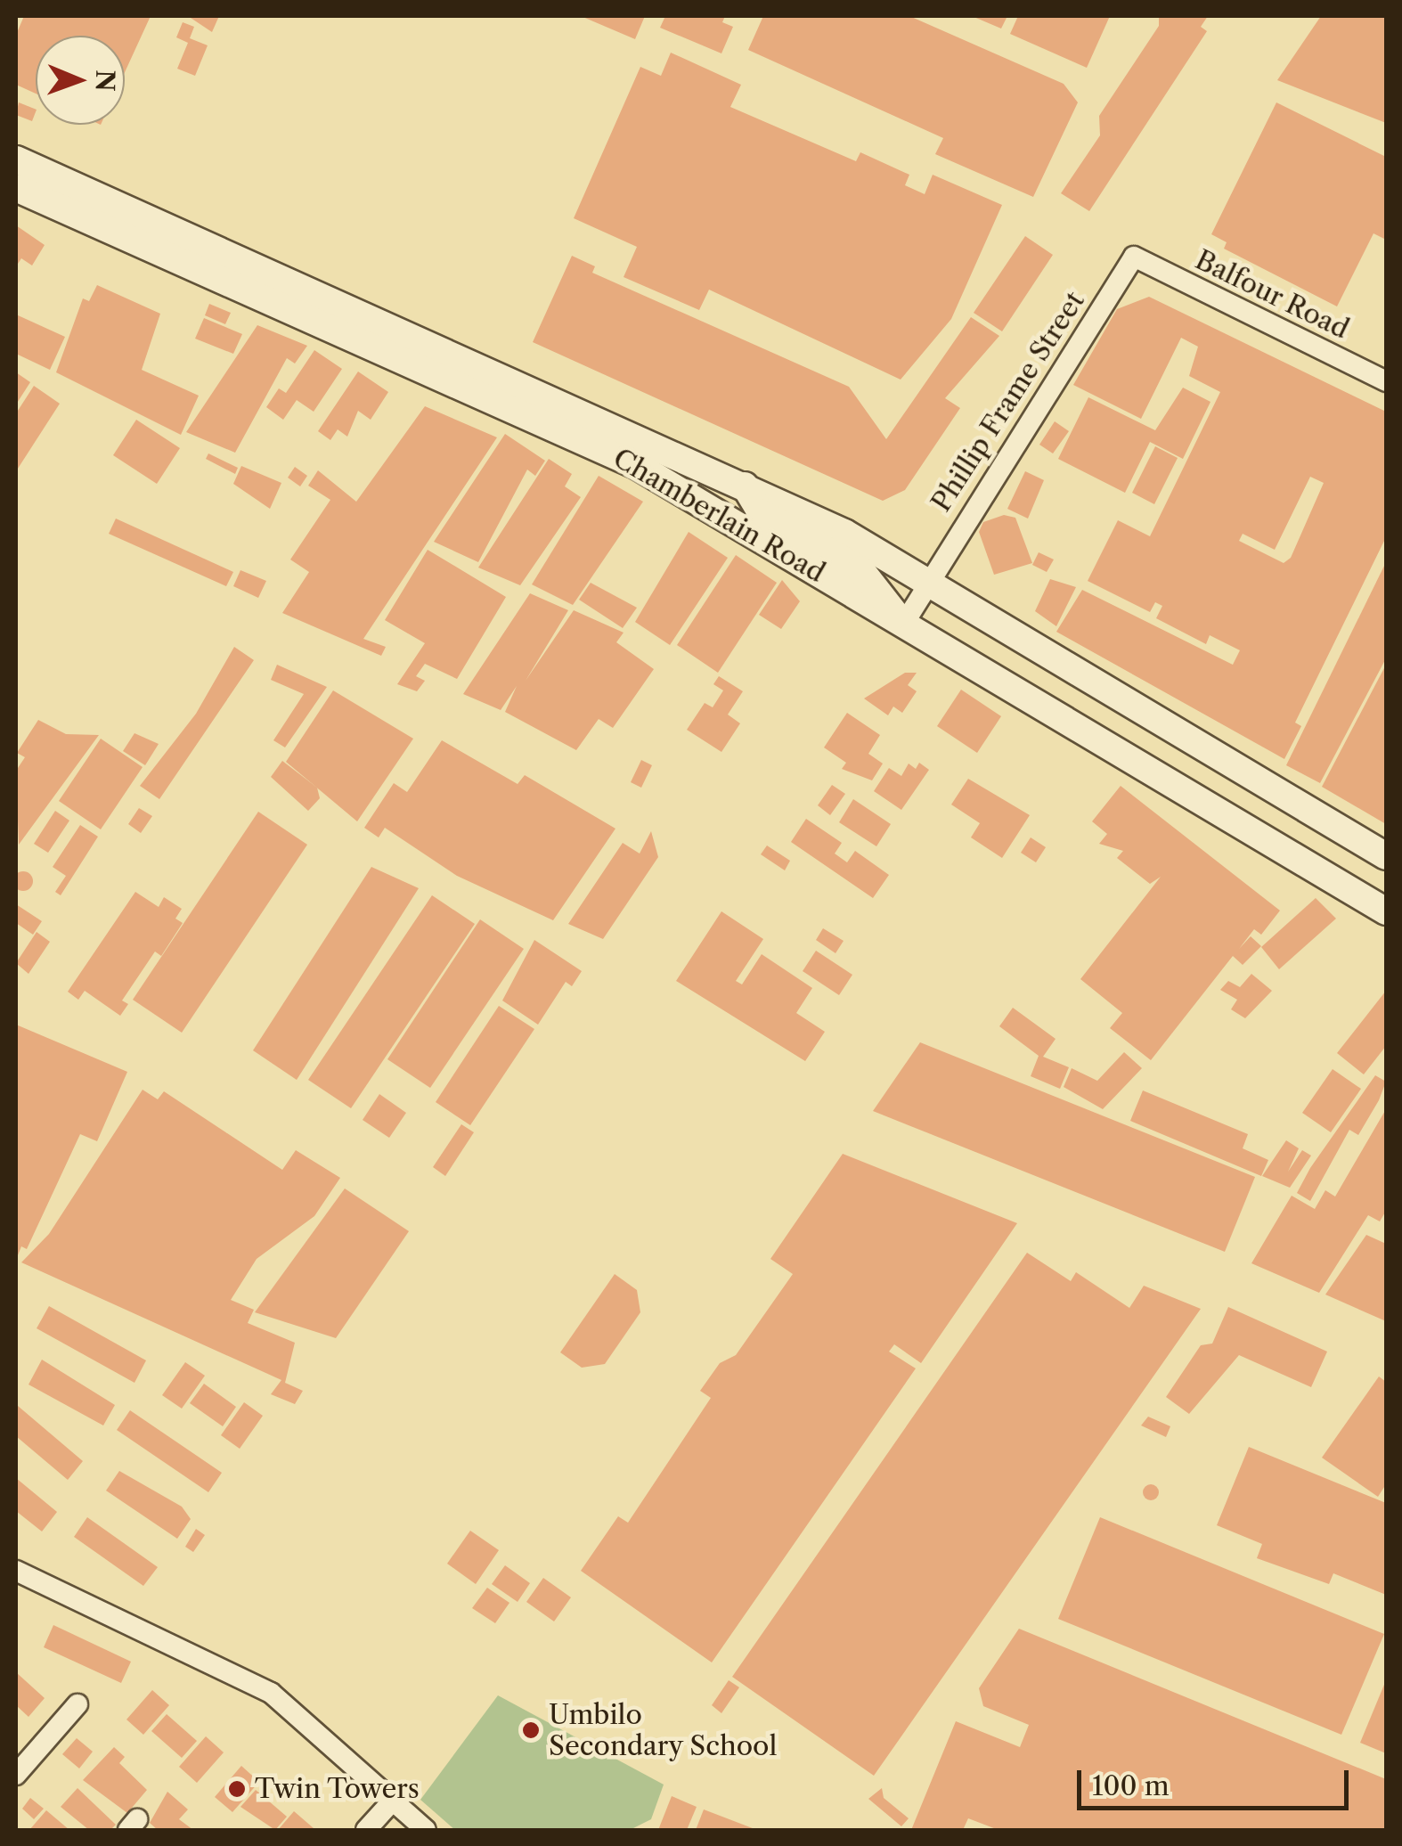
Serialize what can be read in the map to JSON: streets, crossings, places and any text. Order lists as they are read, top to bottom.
{
  "streets": {
    "street": ["Balfour Road", "Phillip Frame Street", "Chamberlain Road"]
  },
  "crossings": [
    ["Balfour Road", "Phillip Frame Street"],
    ["Phillip Frame Street", "Chamberlain Road"]
  ],
  "places": ["Umbilo Secondary School", "Twin Towers"],
  "scale_bar": "100 m",
  "north": "right"
}
